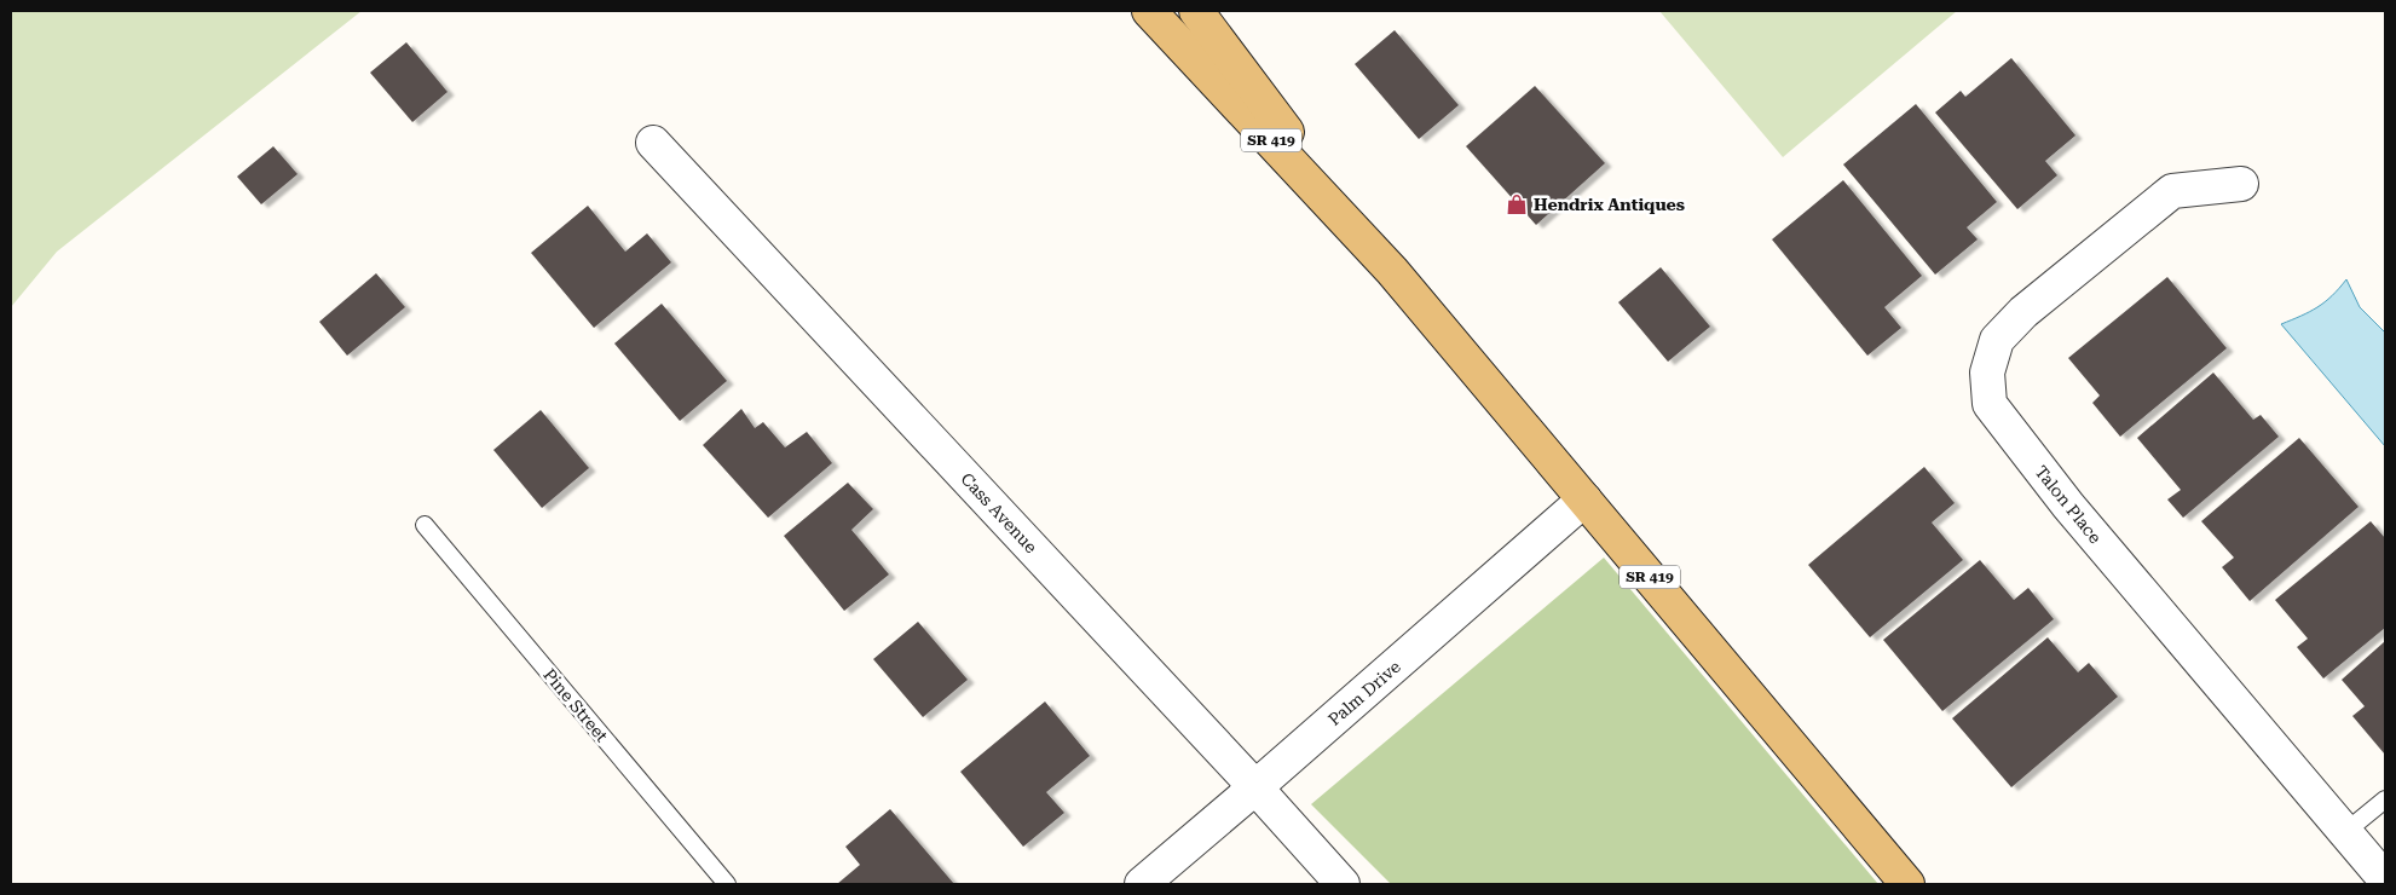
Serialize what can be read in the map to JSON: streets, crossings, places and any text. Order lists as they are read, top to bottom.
{
  "streets": {
    "main road": ["SR 419"],
    "street": ["Talon Place", "Cass Avenue", "Palm Drive"],
    "lane": ["Pine Street"]
  },
  "crossings": [
    ["SR 419", "Palm Drive"],
    ["Cass Avenue", "Palm Drive"]
  ],
  "places": {
    "shop": ["Hendrix Antiques"]
  }
}
